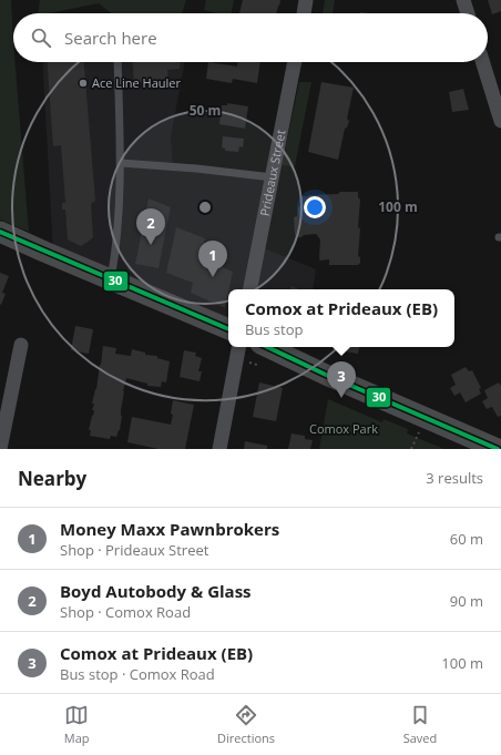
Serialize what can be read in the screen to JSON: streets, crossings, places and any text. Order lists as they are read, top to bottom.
{
  "streets": {
    "street": ["Prideaux Street"]
  },
  "parks": ["Comox Park"],
  "places": ["Ace Line Hauler"],
  "lines": ["transit line 30"],
  "page": {
    "search": "Search here",
    "pins": ["2", "1", "3"],
    "popup": ["Comox at Prideaux (EB)", "Bus stop"],
    "heading": ["Nearby", "3 results"],
    "list": [
      {
        "mark": "1",
        "name": "Money Maxx Pawnbrokers",
        "note": "Shop · Prideaux Street",
        "value": "60 m"
      },
      {
        "mark": "2",
        "name": "Boyd Autobody & Glass",
        "note": "Shop · Comox Road",
        "value": "90 m"
      },
      {
        "mark": "3",
        "name": "Comox at Prideaux (EB)",
        "note": "Bus stop · Comox Road",
        "value": "100 m"
      }
    ],
    "nav": ["Map", "Directions", "Saved"]
  },
  "rings": ["50 m", "100 m"]
}
